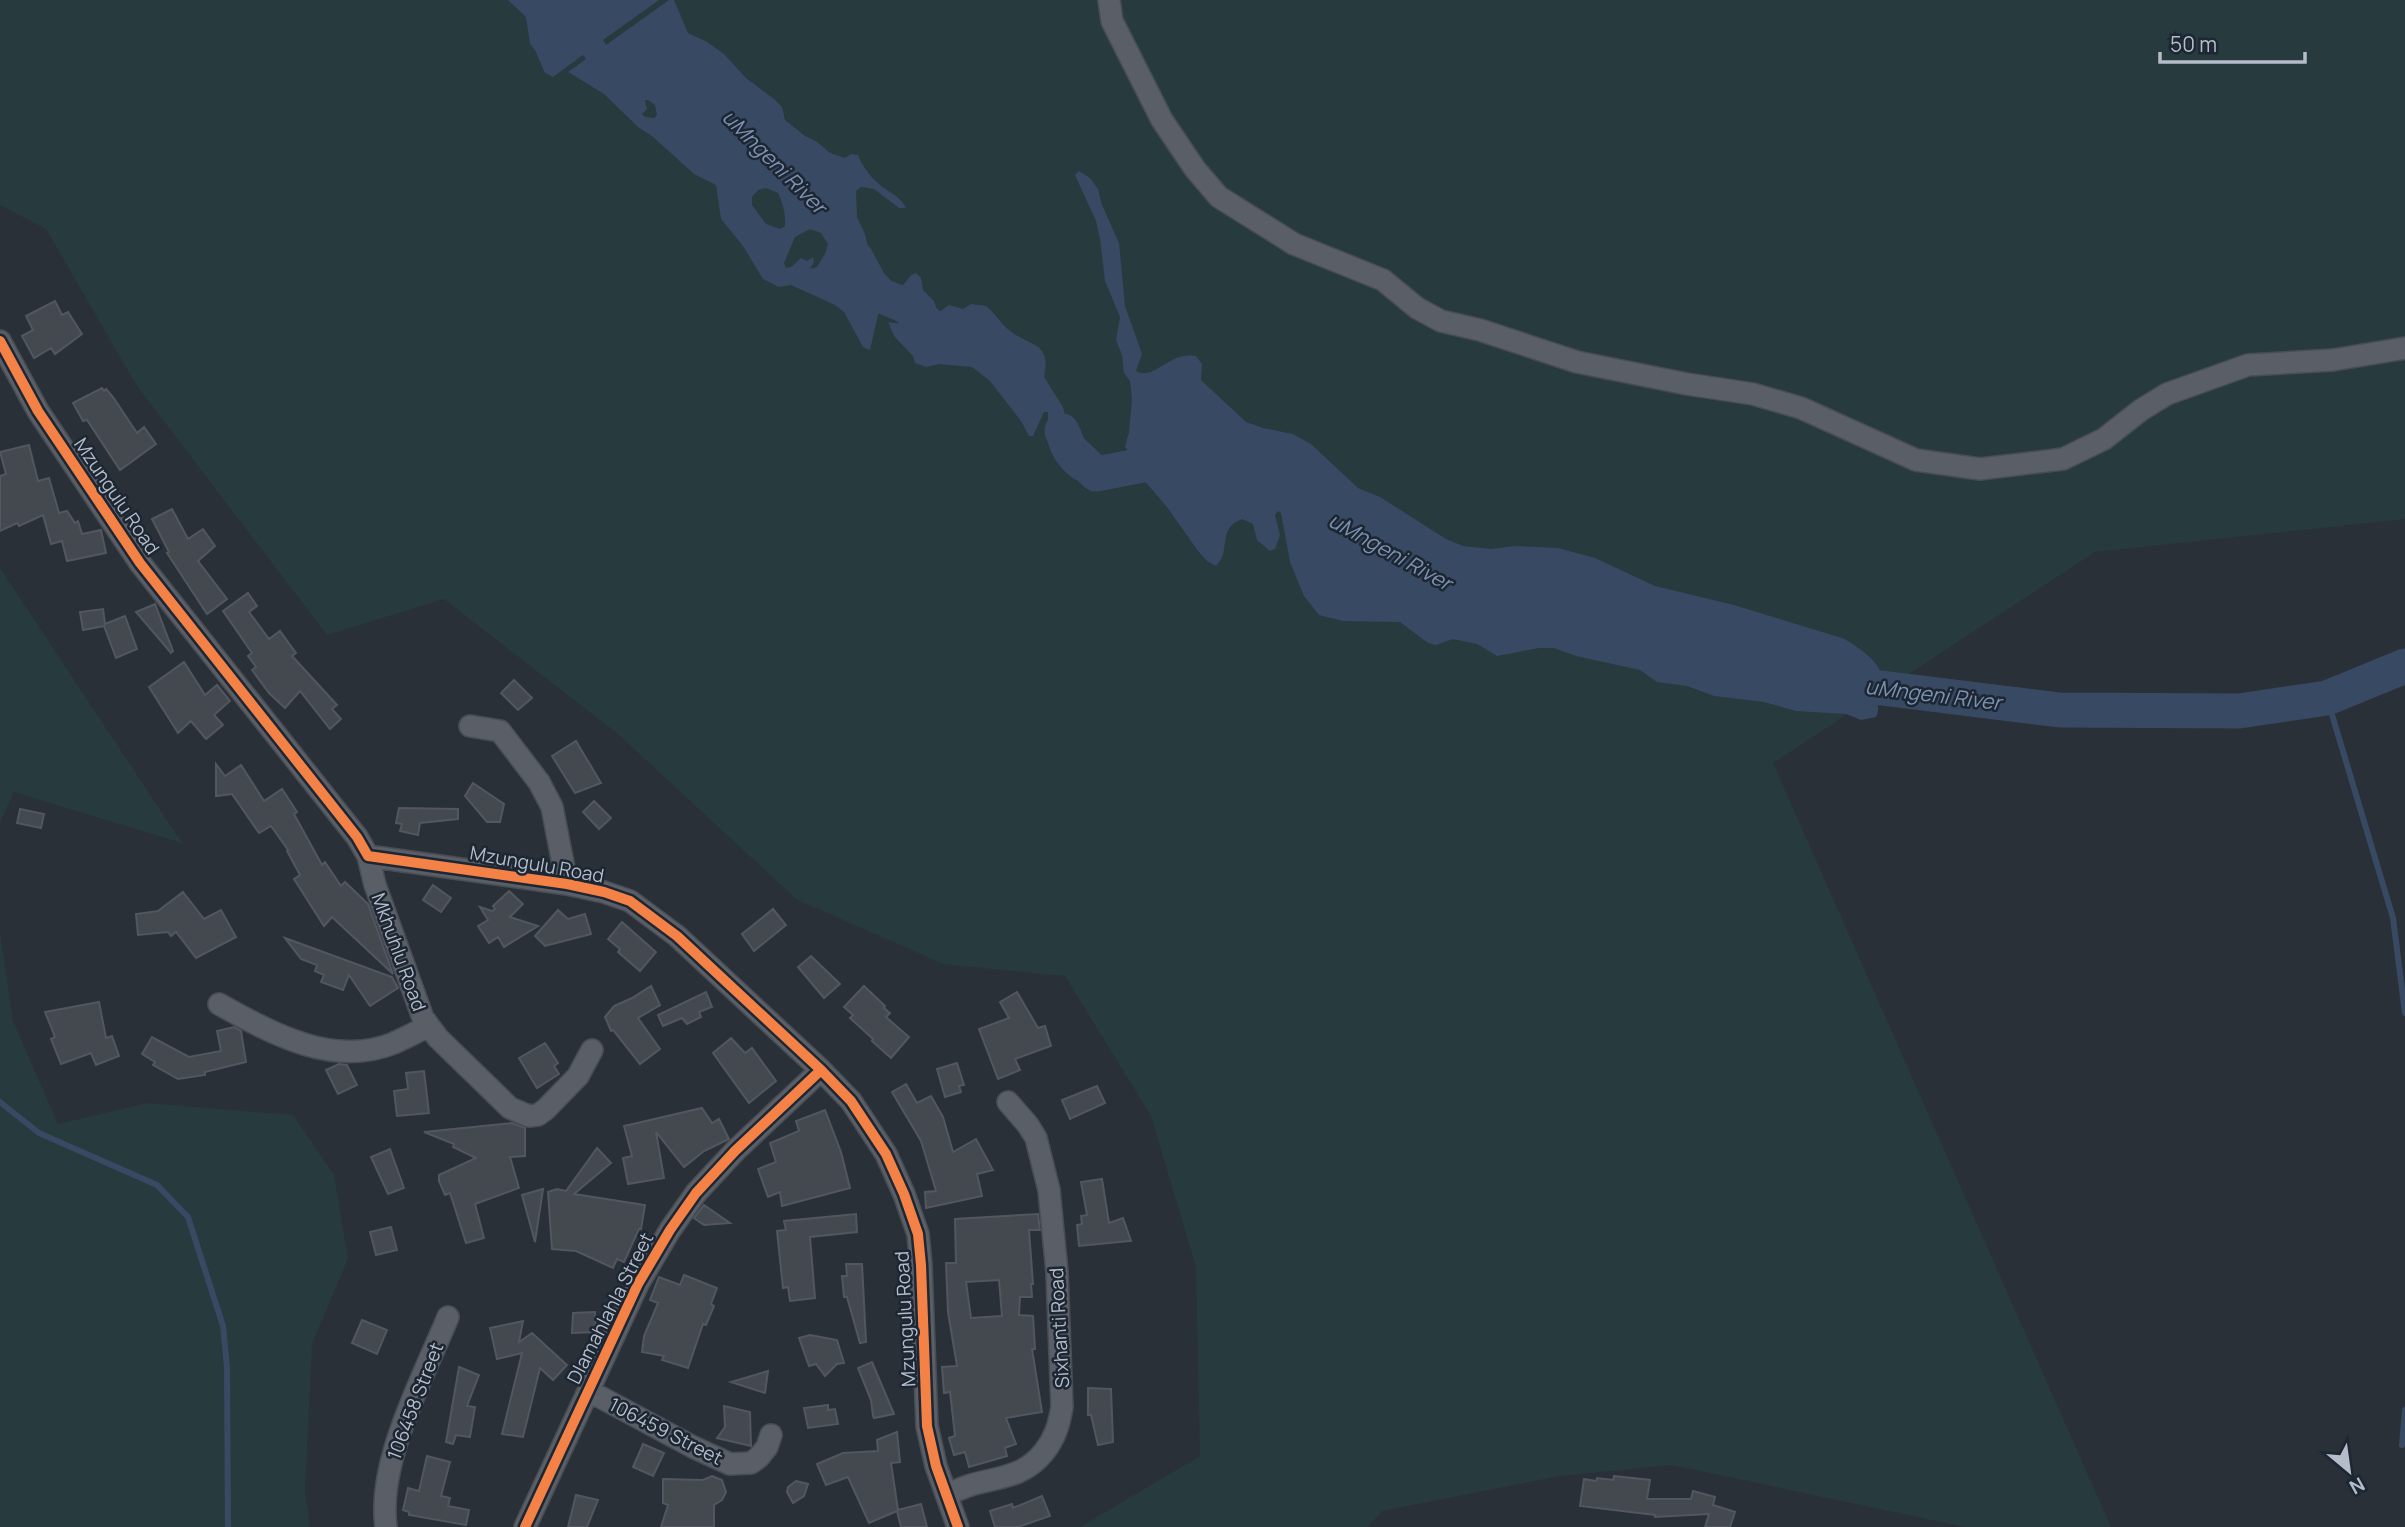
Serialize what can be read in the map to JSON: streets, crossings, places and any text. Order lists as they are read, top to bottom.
{
  "streets": {
    "street": [
      "Mzungulu Road",
      "Mkhuhlu Road",
      "Dlamahlahla Street",
      "Sixhanti Road",
      "106458 Street",
      "106459 Street"
    ]
  },
  "crossings": [
    ["Mzungulu Road", "Mkhuhlu Road"],
    ["Mzungulu Road", "Dlamahlahla Street"],
    ["Mzungulu Road", "Sixhanti Road"],
    ["Dlamahlahla Street", "106459 Street"]
  ],
  "water": ["uMngeni River"],
  "scale_bar": "50 m",
  "north": "bottom right"
}
